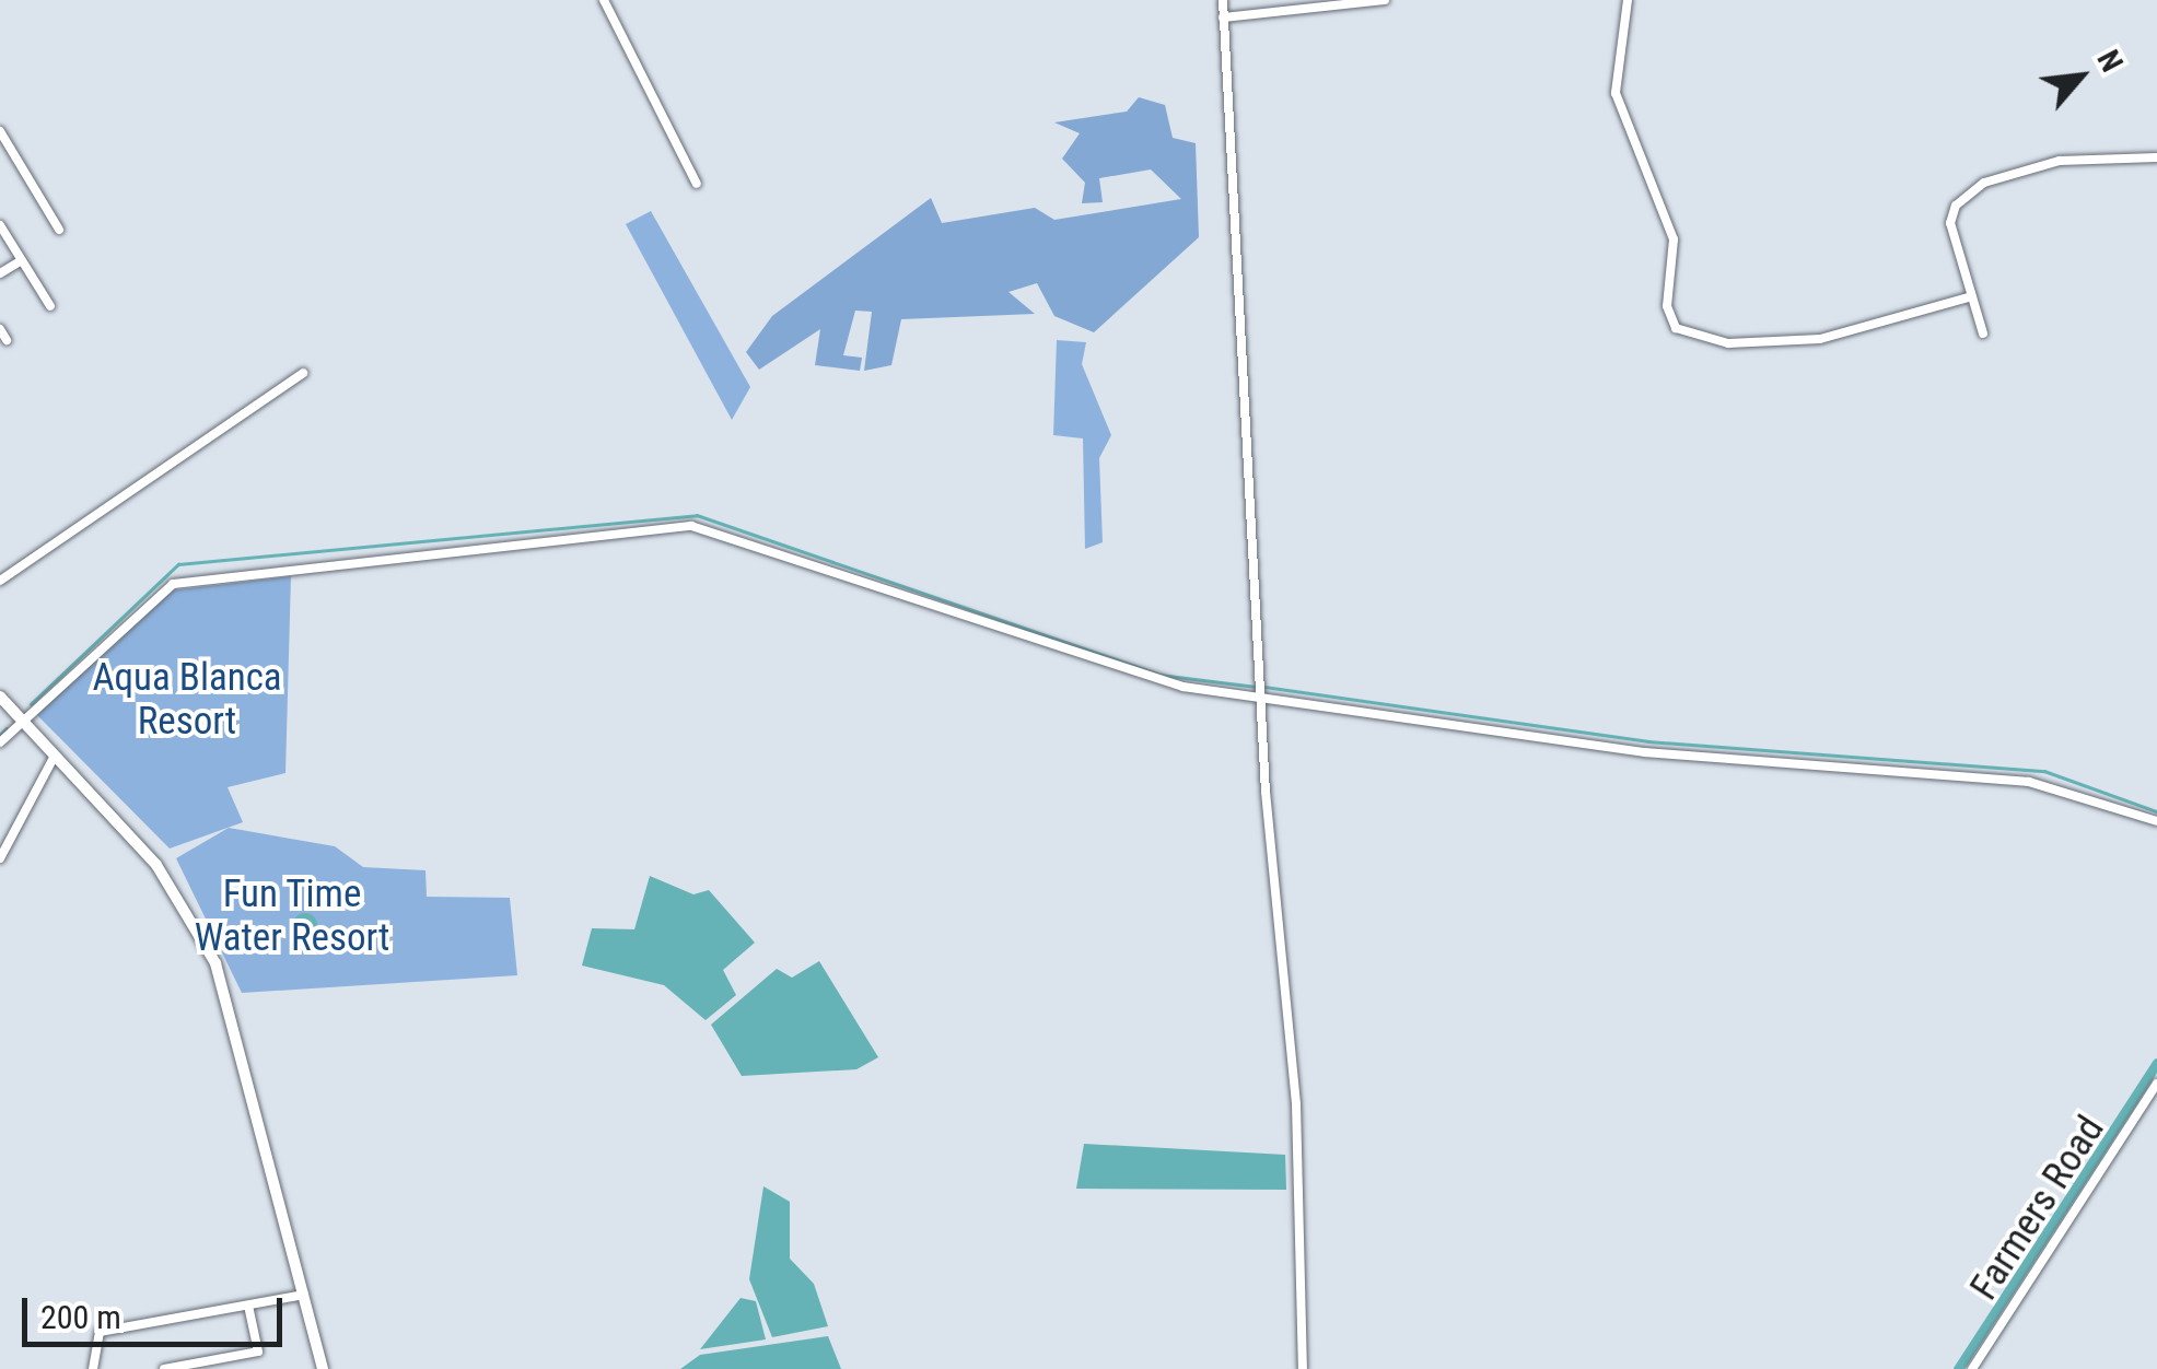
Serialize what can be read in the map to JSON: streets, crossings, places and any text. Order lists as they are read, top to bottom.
{
  "streets": {
    "street": ["Farmers Road"]
  },
  "parks": ["Aqua Blanca Resort", "Fun Time Water Resort"],
  "scale_bar": "200 m",
  "north": "top right"
}
